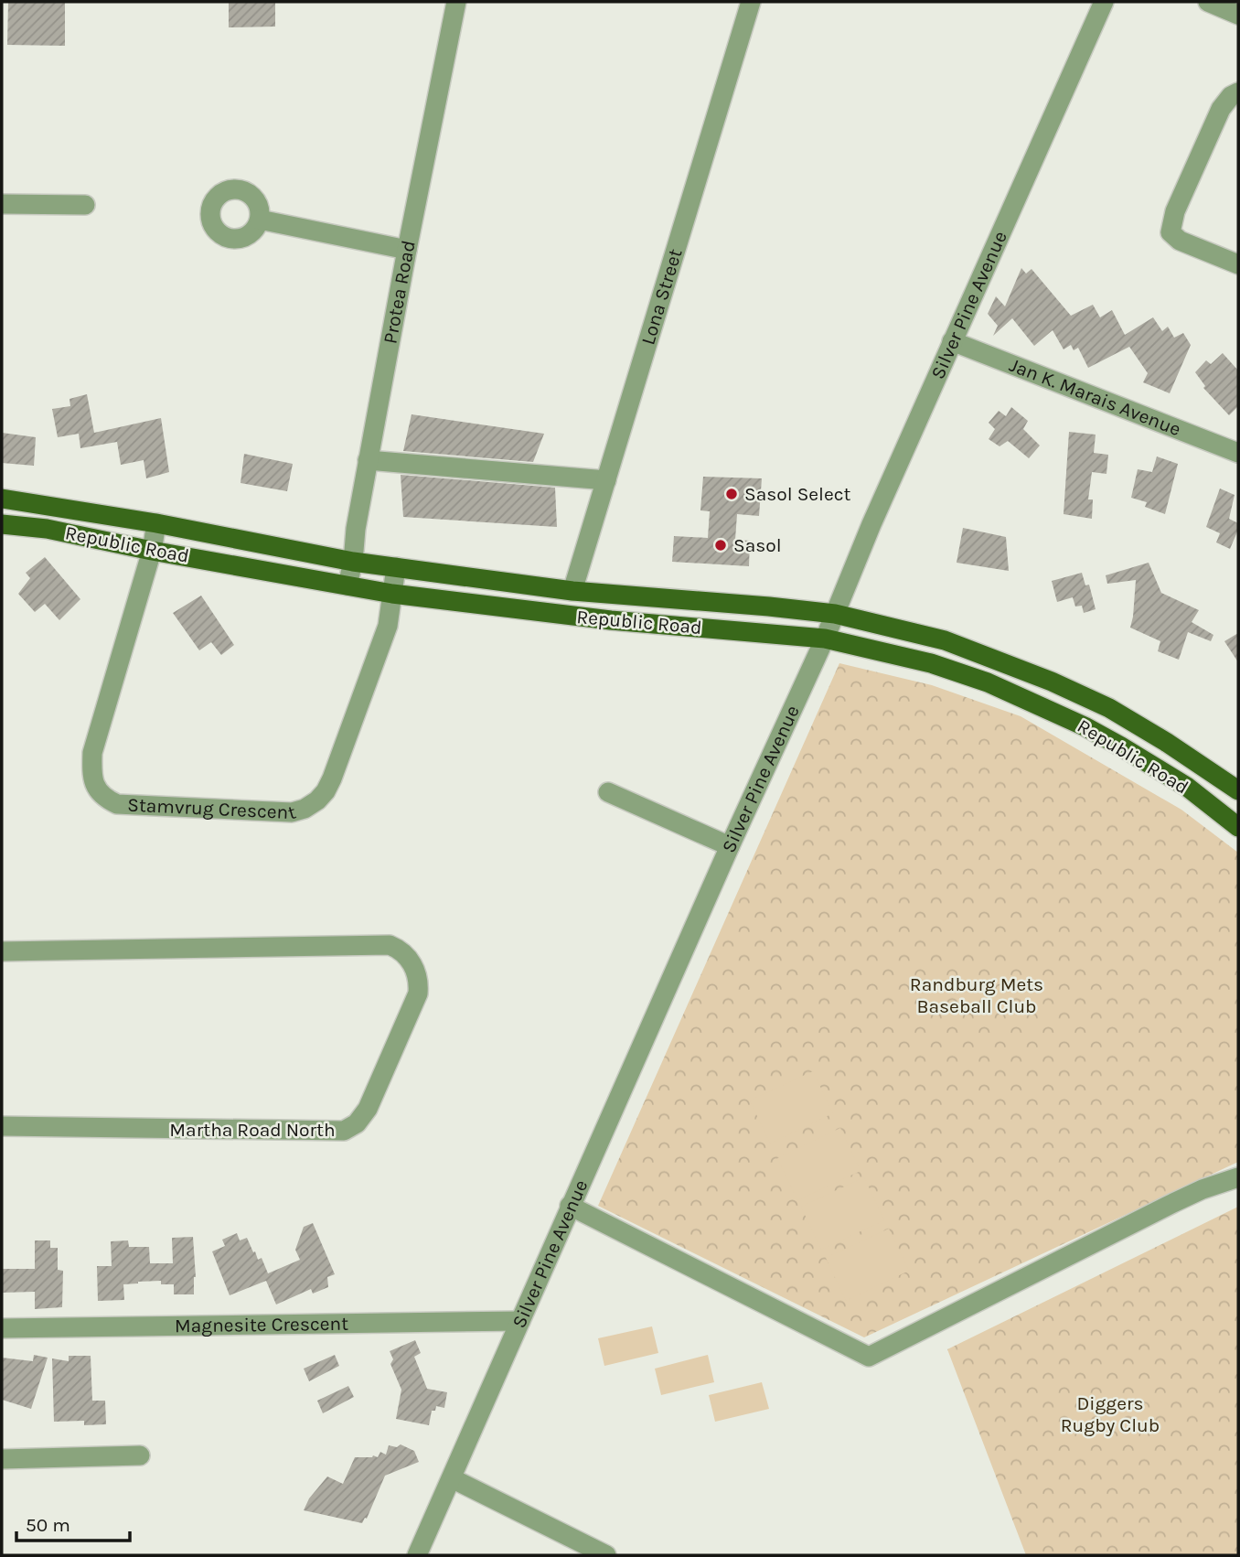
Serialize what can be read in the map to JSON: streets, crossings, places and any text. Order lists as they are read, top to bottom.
{
  "streets": {
    "main road": ["Republic Road"],
    "street": [
      "Protea Road",
      "Lona Street",
      "Silver Pine Avenue",
      "Jan K. Marais Avenue",
      "Stamvrug Crescent",
      "Martha Road North",
      "Magnesite Crescent"
    ]
  },
  "crossings": [
    ["Protea Road", "Republic Road"],
    ["Lona Street", "Republic Road"],
    ["Silver Pine Avenue", "Jan K. Marais Avenue"],
    ["Silver Pine Avenue", "Republic Road"],
    ["Silver Pine Avenue", "Magnesite Crescent"],
    ["Republic Road", "Stamvrug Crescent"]
  ],
  "parks": ["Randburg Mets Baseball Club", "Diggers Rugby Club"],
  "places": ["Sasol Select", "Sasol"],
  "scale_bar": "50 m"
}
